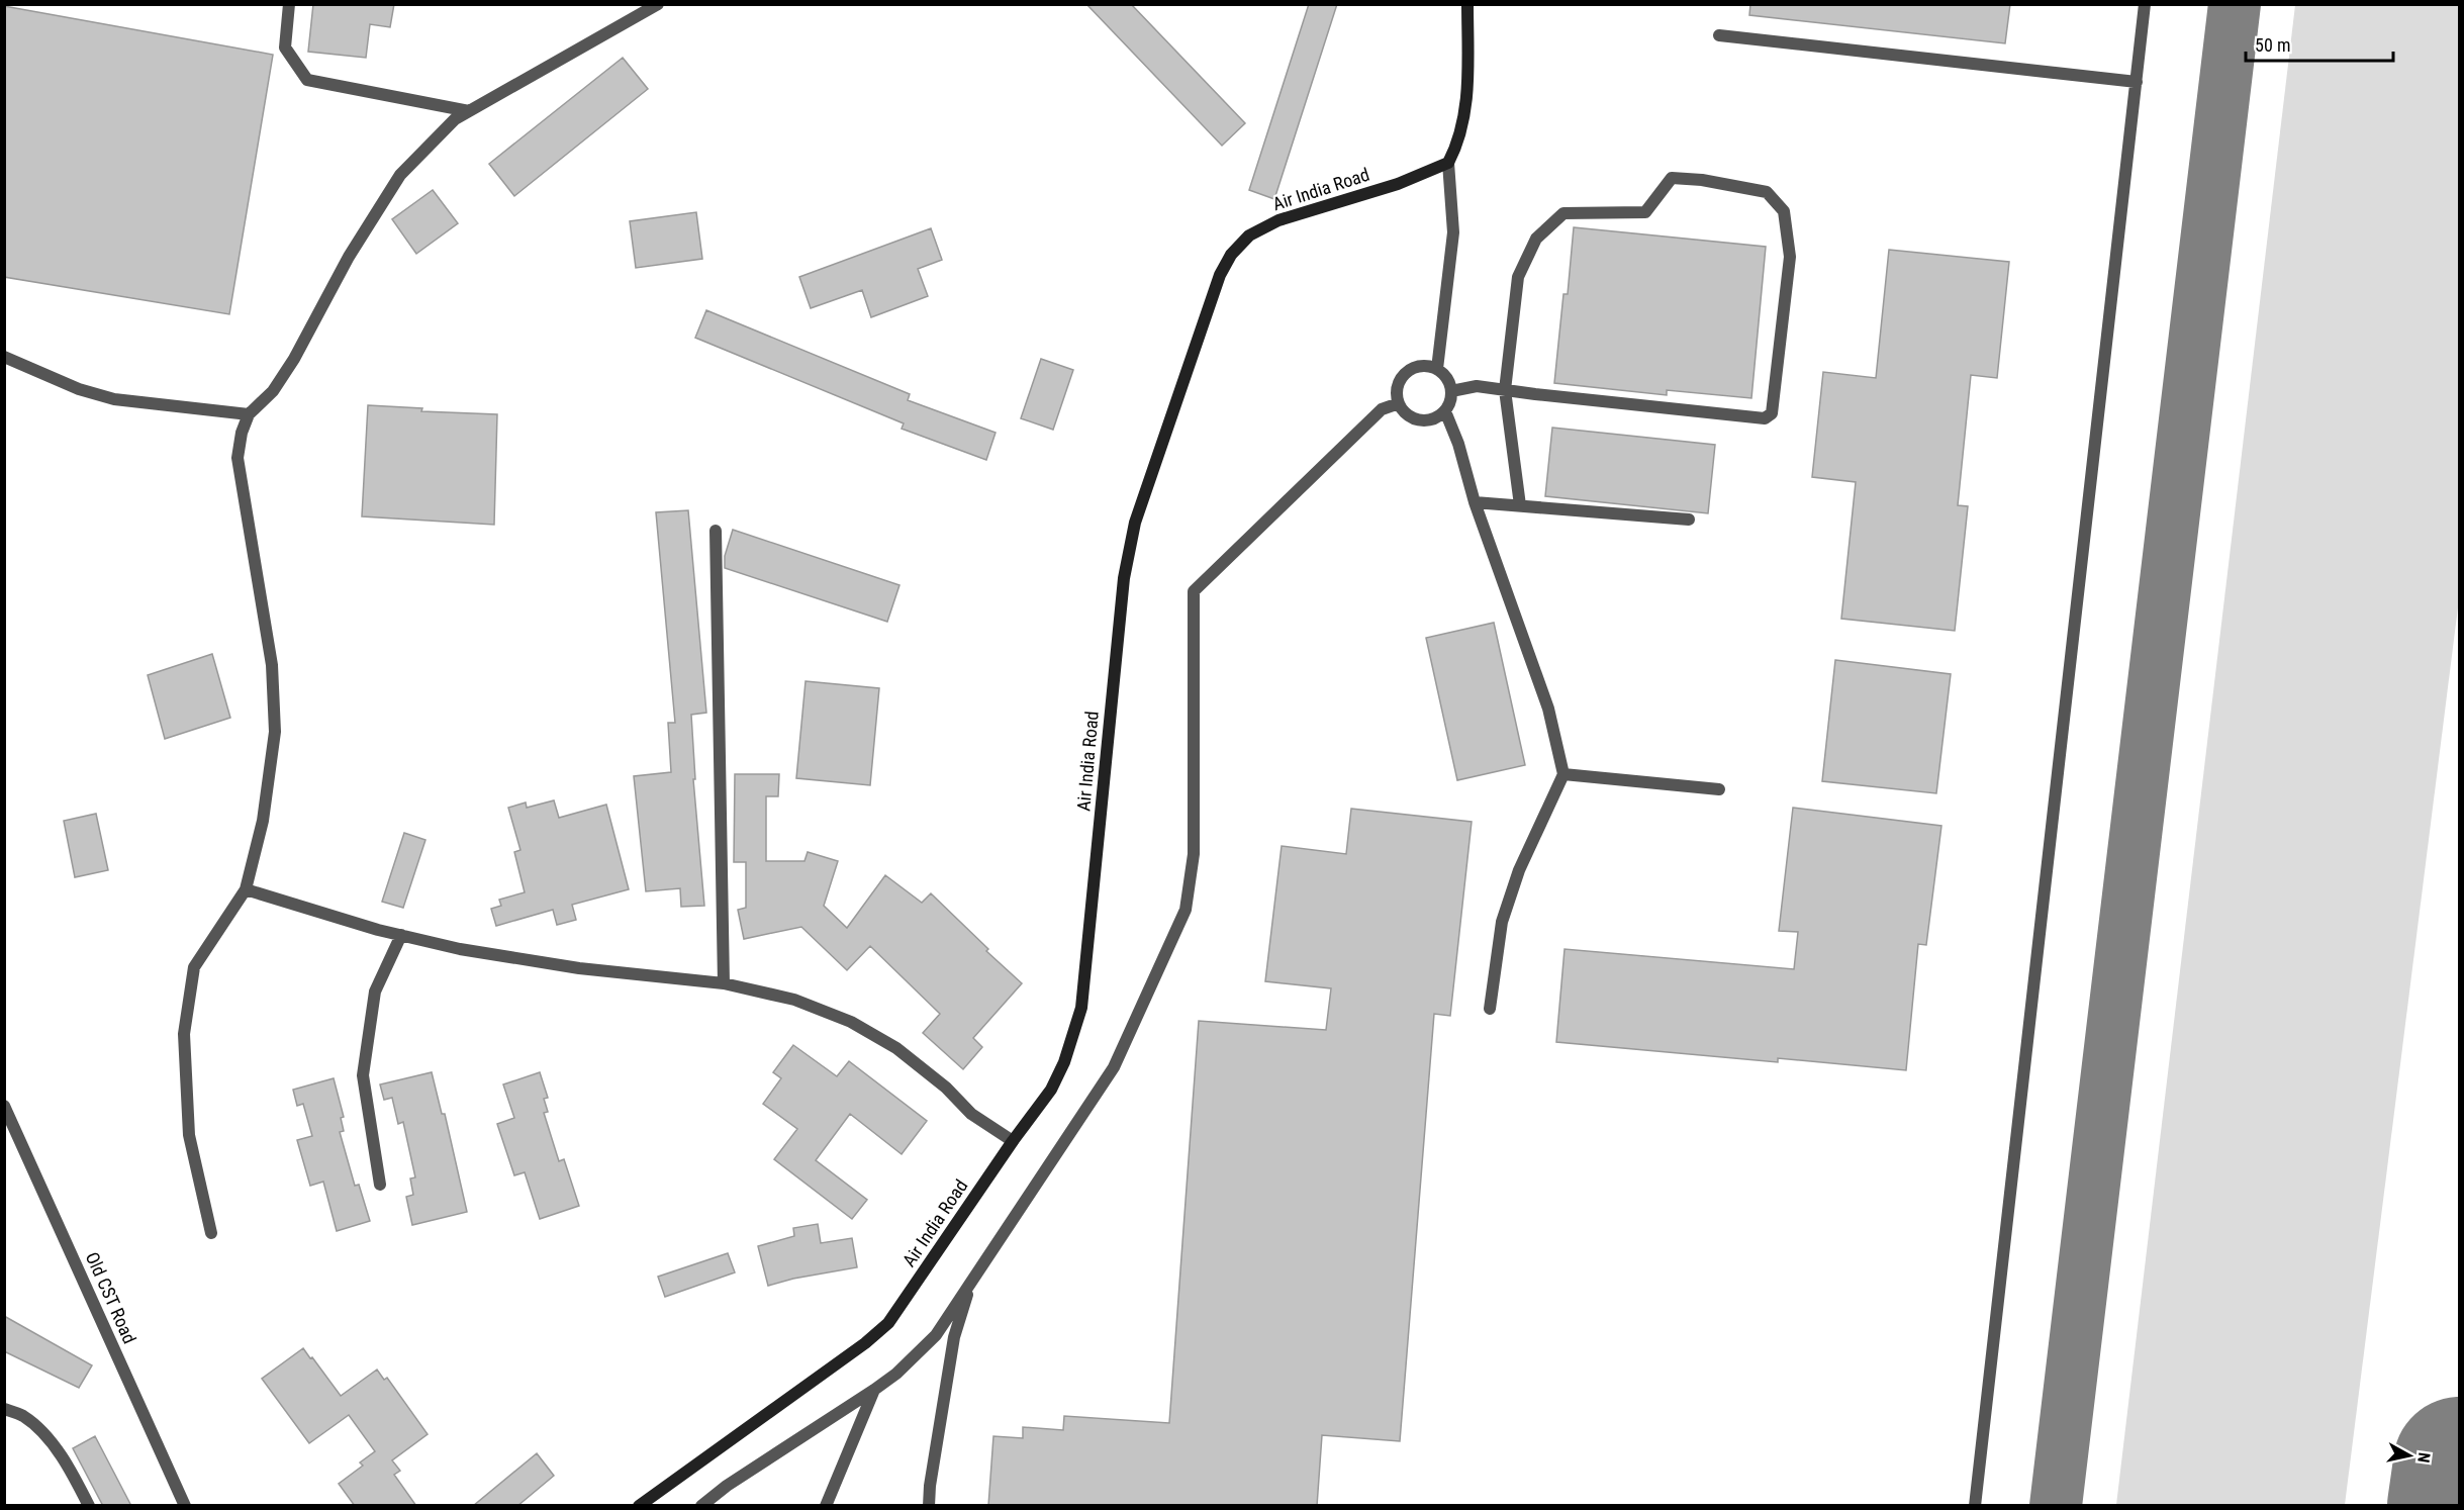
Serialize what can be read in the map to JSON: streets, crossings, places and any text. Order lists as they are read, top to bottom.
{
  "streets": {
    "street": ["Air India Road", "Old CST Road"]
  },
  "scale_bar": "50 m",
  "north": "right"
}
